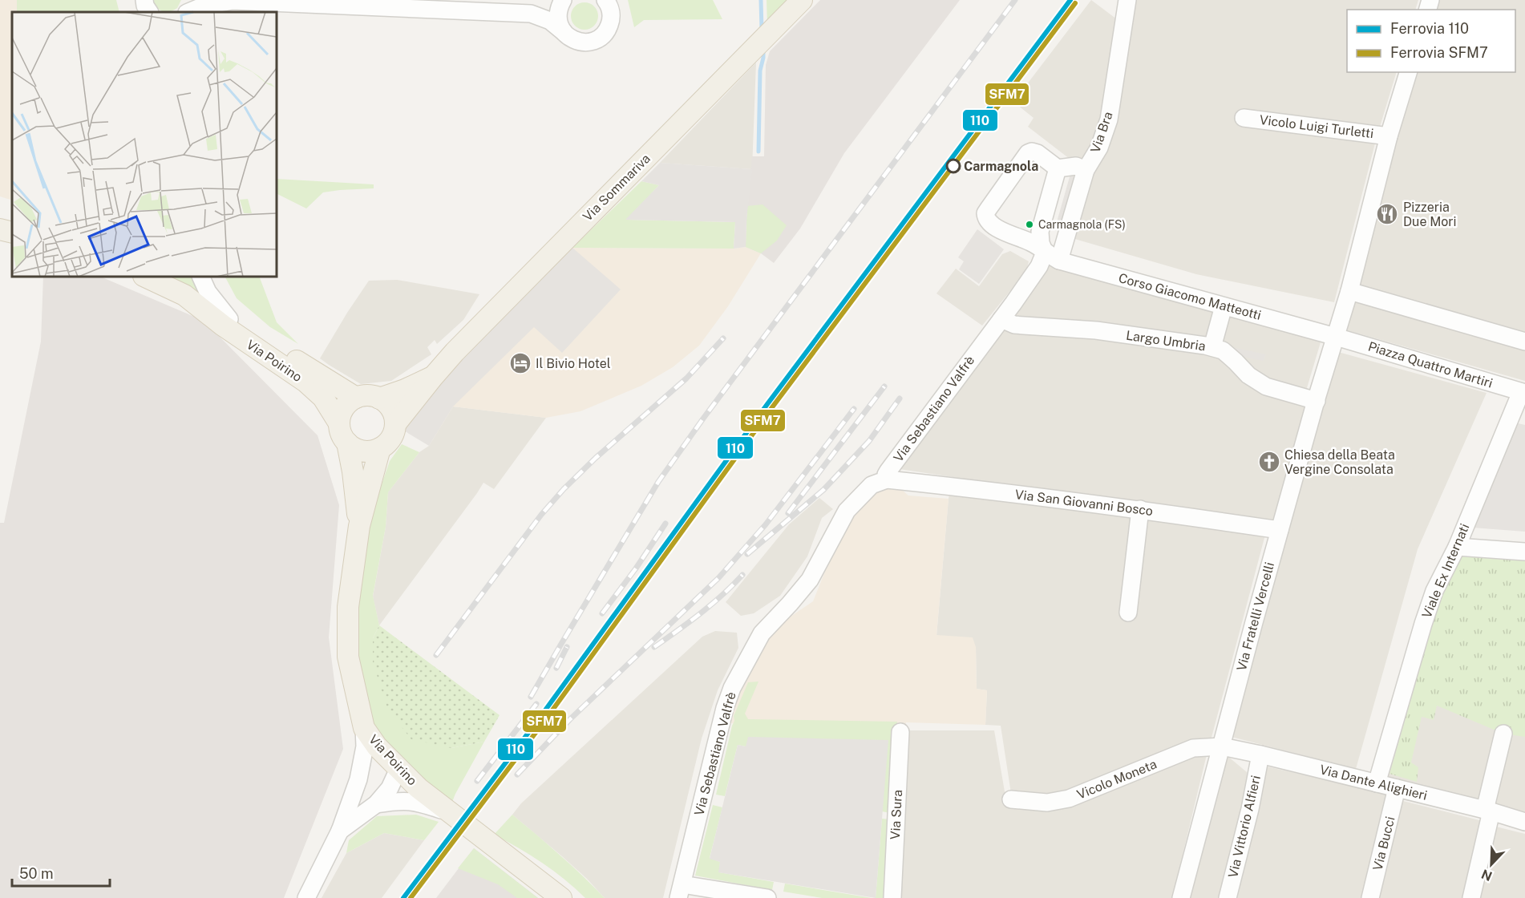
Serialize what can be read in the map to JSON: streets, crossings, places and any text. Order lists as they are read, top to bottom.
{
  "streets": {
    "main road": ["Via Sommariva", "Via Poirino"],
    "street": [
      "Vicolo Luigi Turletti",
      "Via Bra",
      "Corso Giacomo Matteotti",
      "Largo Umbria",
      "Piazza Quattro Martiri",
      "Via Sebastiano Valfrè",
      "Via San Giovanni Bosco",
      "Viale Ex Internati",
      "Via Fratelli Vercelli",
      "Vicolo Moneta",
      "Via Dante Alighieri",
      "Via Sura",
      "Via Vittorio Alfieri",
      "Via Bucci"
    ]
  },
  "crossings": [
    ["Vicolo Luigi Turletti", "Via Fratelli Vercelli"],
    ["Via Bra", "Corso Giacomo Matteotti"],
    ["Via Bra", "Via Sebastiano Valfrè"],
    ["Via Sommariva", "Via Poirino"],
    ["Corso Giacomo Matteotti", "Piazza Quattro Martiri"],
    ["Corso Giacomo Matteotti", "Via Sebastiano Valfrè"],
    ["Corso Giacomo Matteotti", "Via Fratelli Vercelli"],
    ["Largo Umbria", "Via Sebastiano Valfrè"],
    ["Largo Umbria", "Via Fratelli Vercelli"],
    ["Piazza Quattro Martiri", "Viale Ex Internati"],
    ["Piazza Quattro Martiri", "Via Fratelli Vercelli"],
    ["Via Sebastiano Valfrè", "Via San Giovanni Bosco"],
    ["Via San Giovanni Bosco", "Via Fratelli Vercelli"],
    ["Viale Ex Internati", "Via Dante Alighieri"],
    ["Via Fratelli Vercelli", "Vicolo Moneta"],
    ["Via Fratelli Vercelli", "Via Dante Alighieri"],
    ["Vicolo Moneta", "Via Dante Alighieri"],
    ["Via Dante Alighieri", "Via Vittorio Alfieri"],
    ["Via Dante Alighieri", "Via Bucci"]
  ],
  "places": {
    "other": ["Carmagnola", "Carmagnola (FS)"],
    "restaurant": ["Pizzeria Due Mori"],
    "hotel": ["Il Bivio Hotel"],
    "church": ["Chiesa della Beata Vergine Consolata"]
  },
  "lines": ["rail line 110", "rail line SFM7"],
  "legend": ["Ferrovia 110", "Ferrovia SFM7"],
  "scale_bar": "50 m",
  "north": "bottom left"
}
